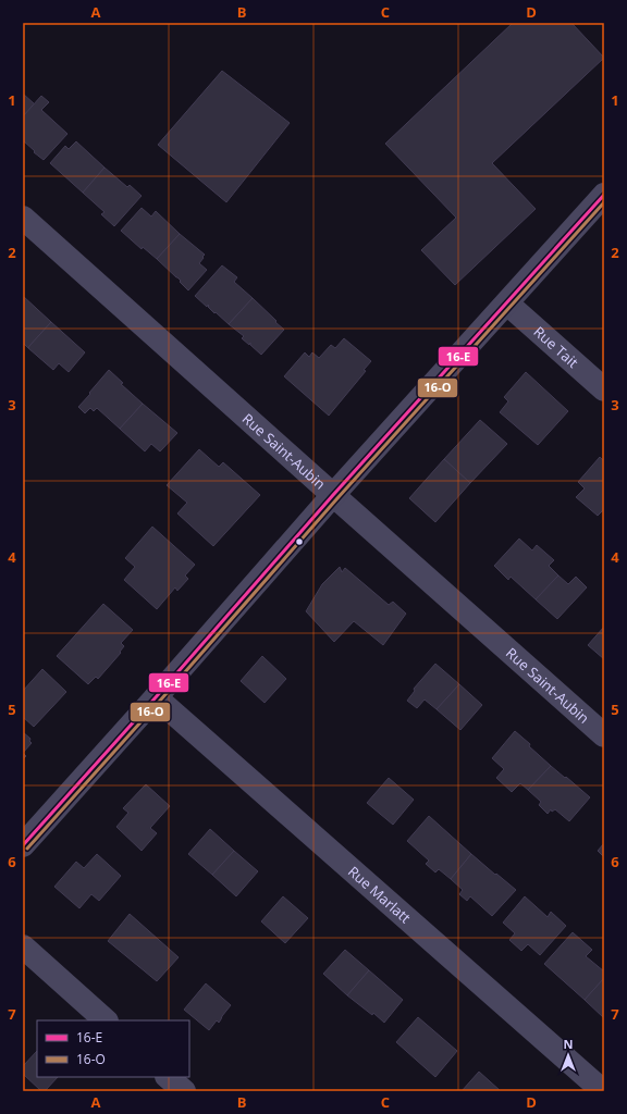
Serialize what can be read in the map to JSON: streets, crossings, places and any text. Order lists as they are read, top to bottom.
{
  "streets": {
    "street": ["Rue Tait", "Rue Saint-Aubin", "Rue Marlatt"]
  },
  "lines": ["transit line 16-E", "transit line 16-O"],
  "legend": ["16-E", "16-O"],
  "north": "top",
  "grid": {
    "columns": [
      "A",
      "B",
      "C",
      "D"
    ],
    "rows": [
      "1",
      "2",
      "3",
      "4",
      "5",
      "6",
      "7"
    ]
  }
}
